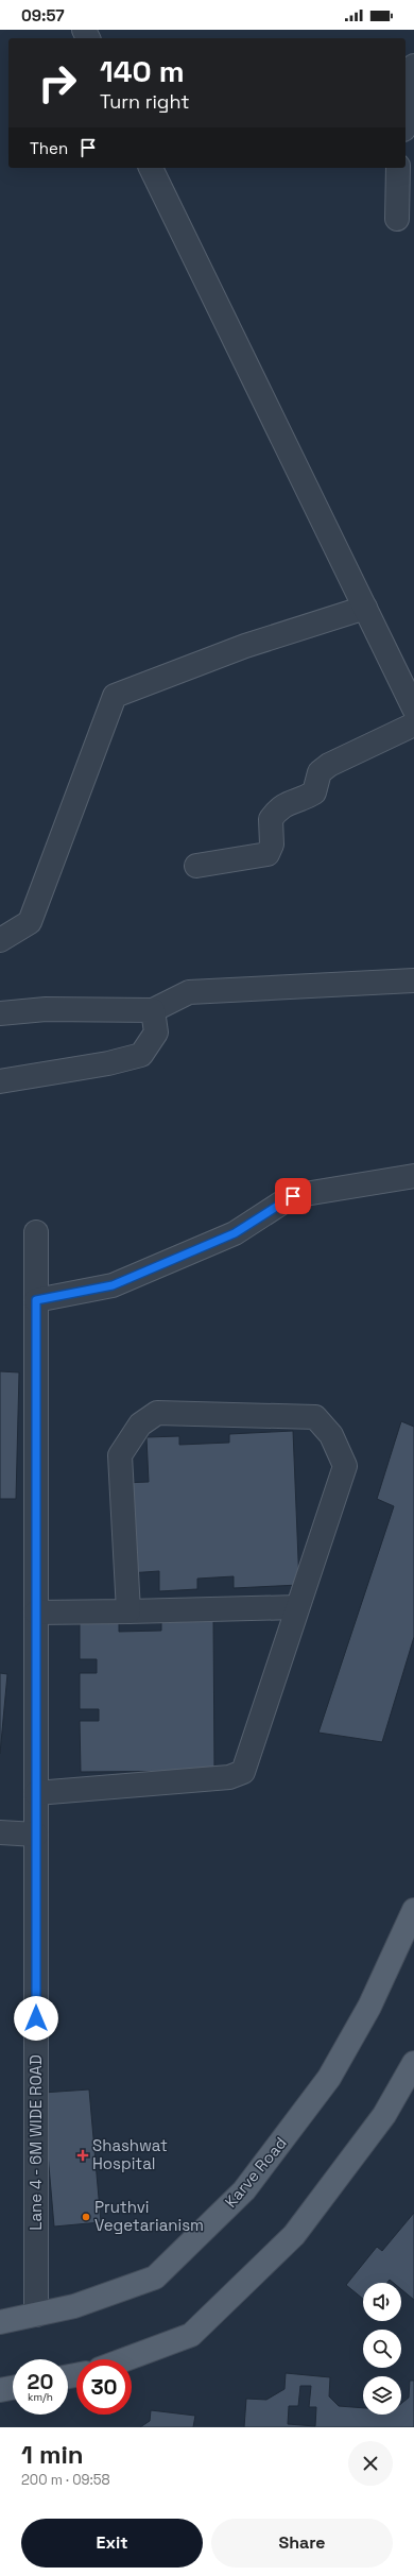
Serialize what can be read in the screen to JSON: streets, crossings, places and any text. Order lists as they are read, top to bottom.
{
  "streets": {
    "main road": ["Karve Road"],
    "street": ["Lane 4 - 6M WIDE ROAD"]
  },
  "crossings": [
    ["Lane 4 - 6M WIDE ROAD", "Karve Road"]
  ],
  "places": {
    "health": ["Shashwat Hospital"],
    "other": ["Pruthvi Vegetarianism"]
  },
  "page": {
    "status": "09:57",
    "turn": ["140 m", "Turn right"],
    "then": "Then",
    "speed": "20 km/h",
    "limit": "30",
    "heading": ["1 min", "200 m · 09:58"],
    "buttons": ["Exit", "Share"]
  }
}
